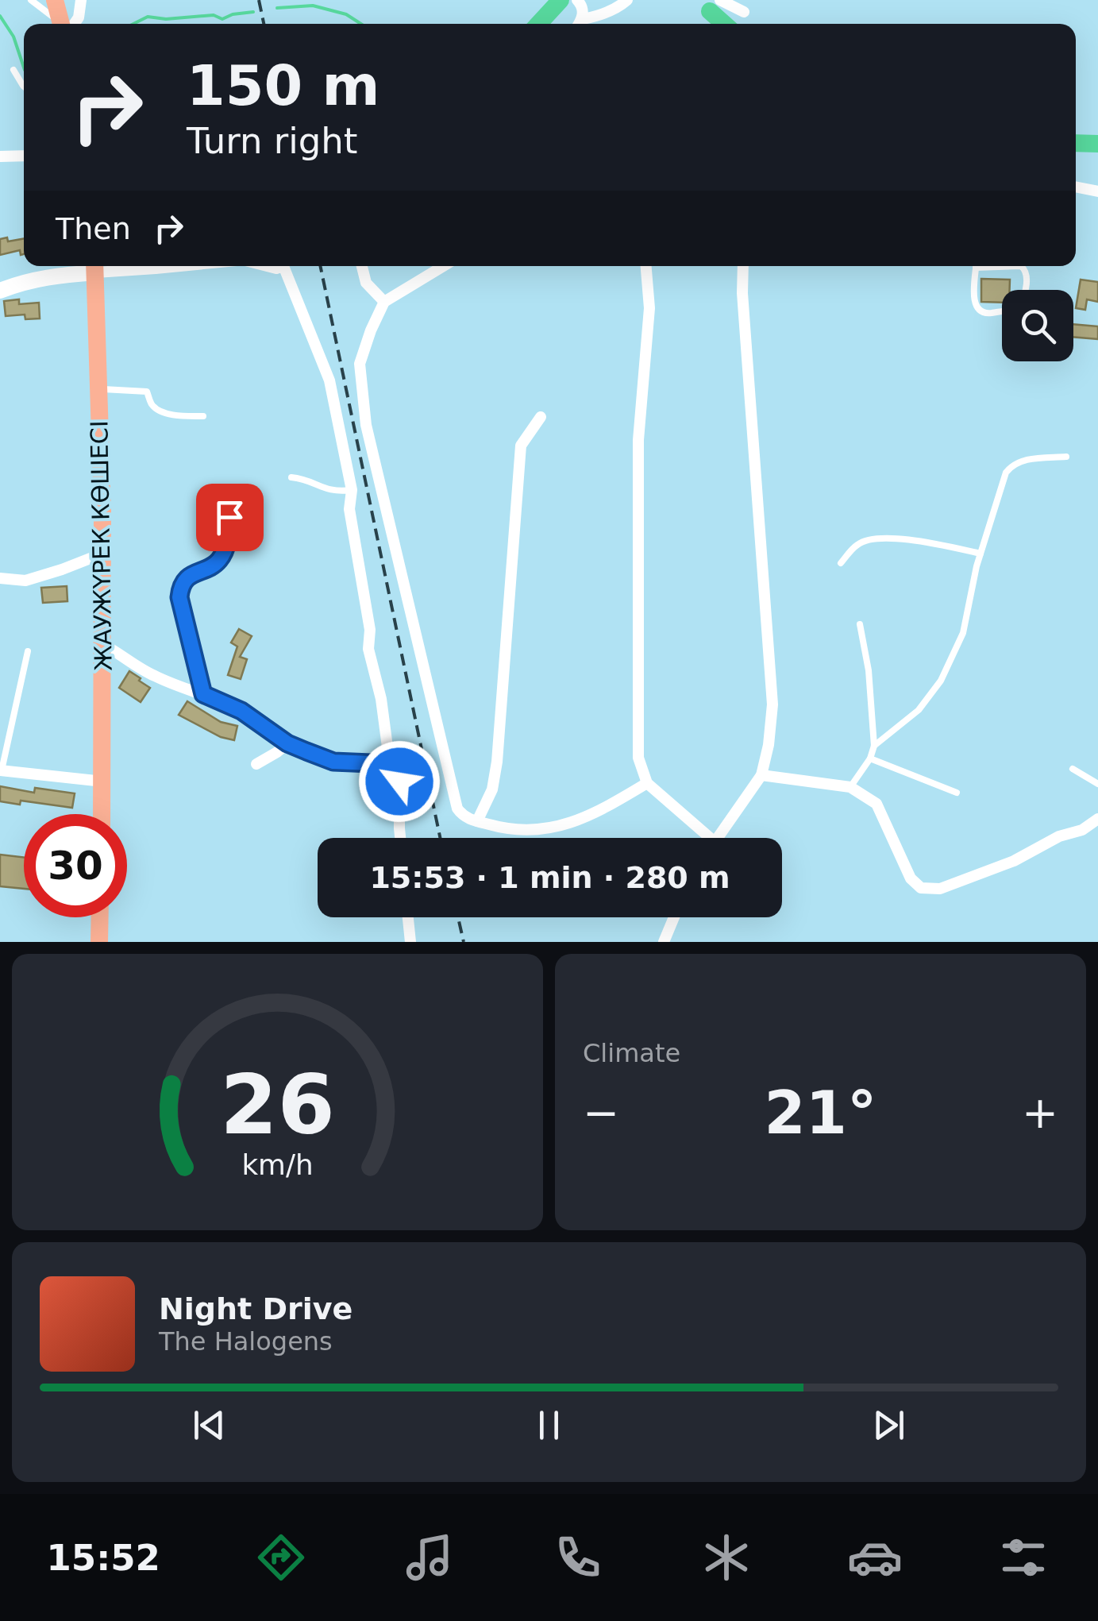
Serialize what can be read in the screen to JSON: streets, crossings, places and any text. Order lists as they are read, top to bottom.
{
  "streets": {
    "main road": ["ЖАУЖҮРЕК КӨШЕСІ"]
  },
  "page": {
    "turn": ["150 m", "Turn right"],
    "then": "Then",
    "limit": "30",
    "trip": "15:53 · 1 min · 280 m",
    "tile": "Climate",
    "heat": ["−", "21°", "+"],
    "song": ["Night Drive", "The Halogens"],
    "tabs": "15:52",
    "gauge": ["26", "km/h"]
  }
}
